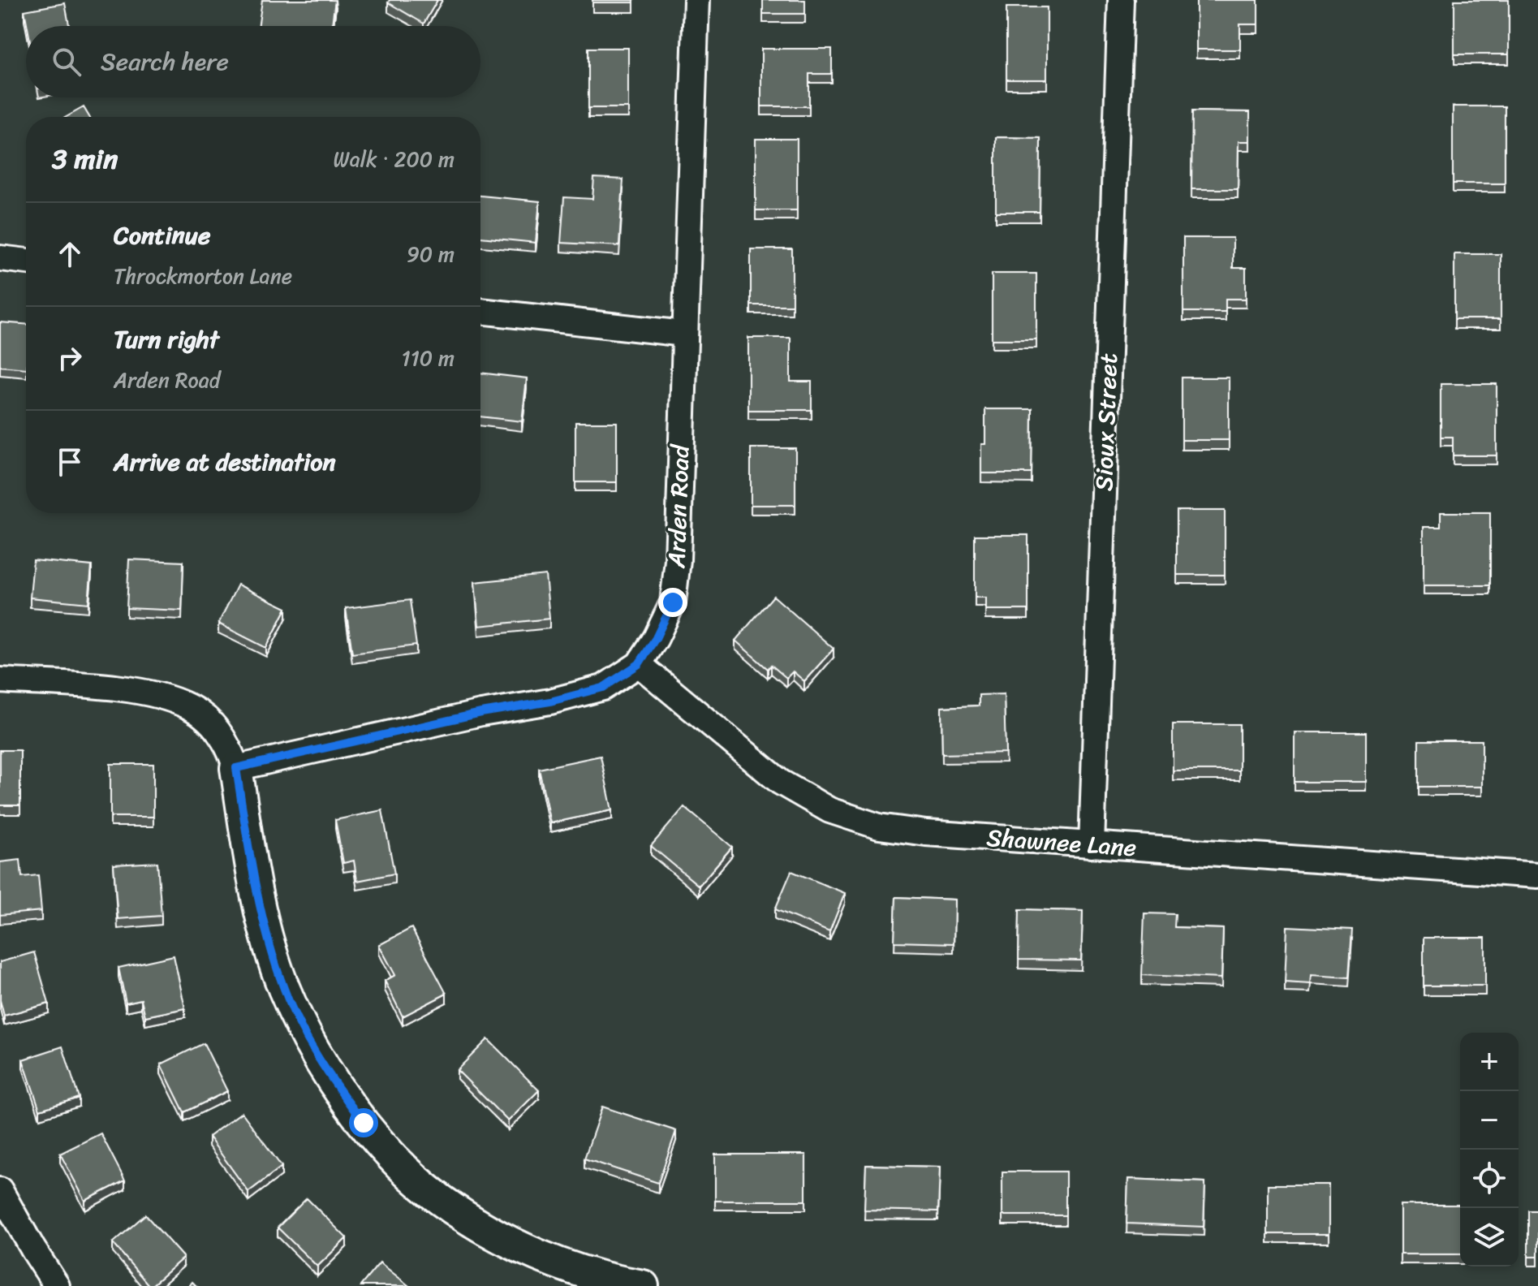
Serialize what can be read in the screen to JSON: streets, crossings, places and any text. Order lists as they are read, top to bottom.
{
  "streets": {
    "street": ["Sioux Street", "Arden Road", "Shawnee Lane"]
  },
  "crossings": [
    ["Sioux Street", "Shawnee Lane"],
    ["Arden Road", "Shawnee Lane"]
  ],
  "page": {
    "search": "Search here",
    "heading": ["3 min", "Walk · 200 m"],
    "list": [
      ["Continue", "Throckmorton Lane", "90 m"],
      ["Turn right", "Arden Road", "110 m"],
      "Arrive at destination"
    ],
    "map_buttons": ["+", "−"]
  }
}
